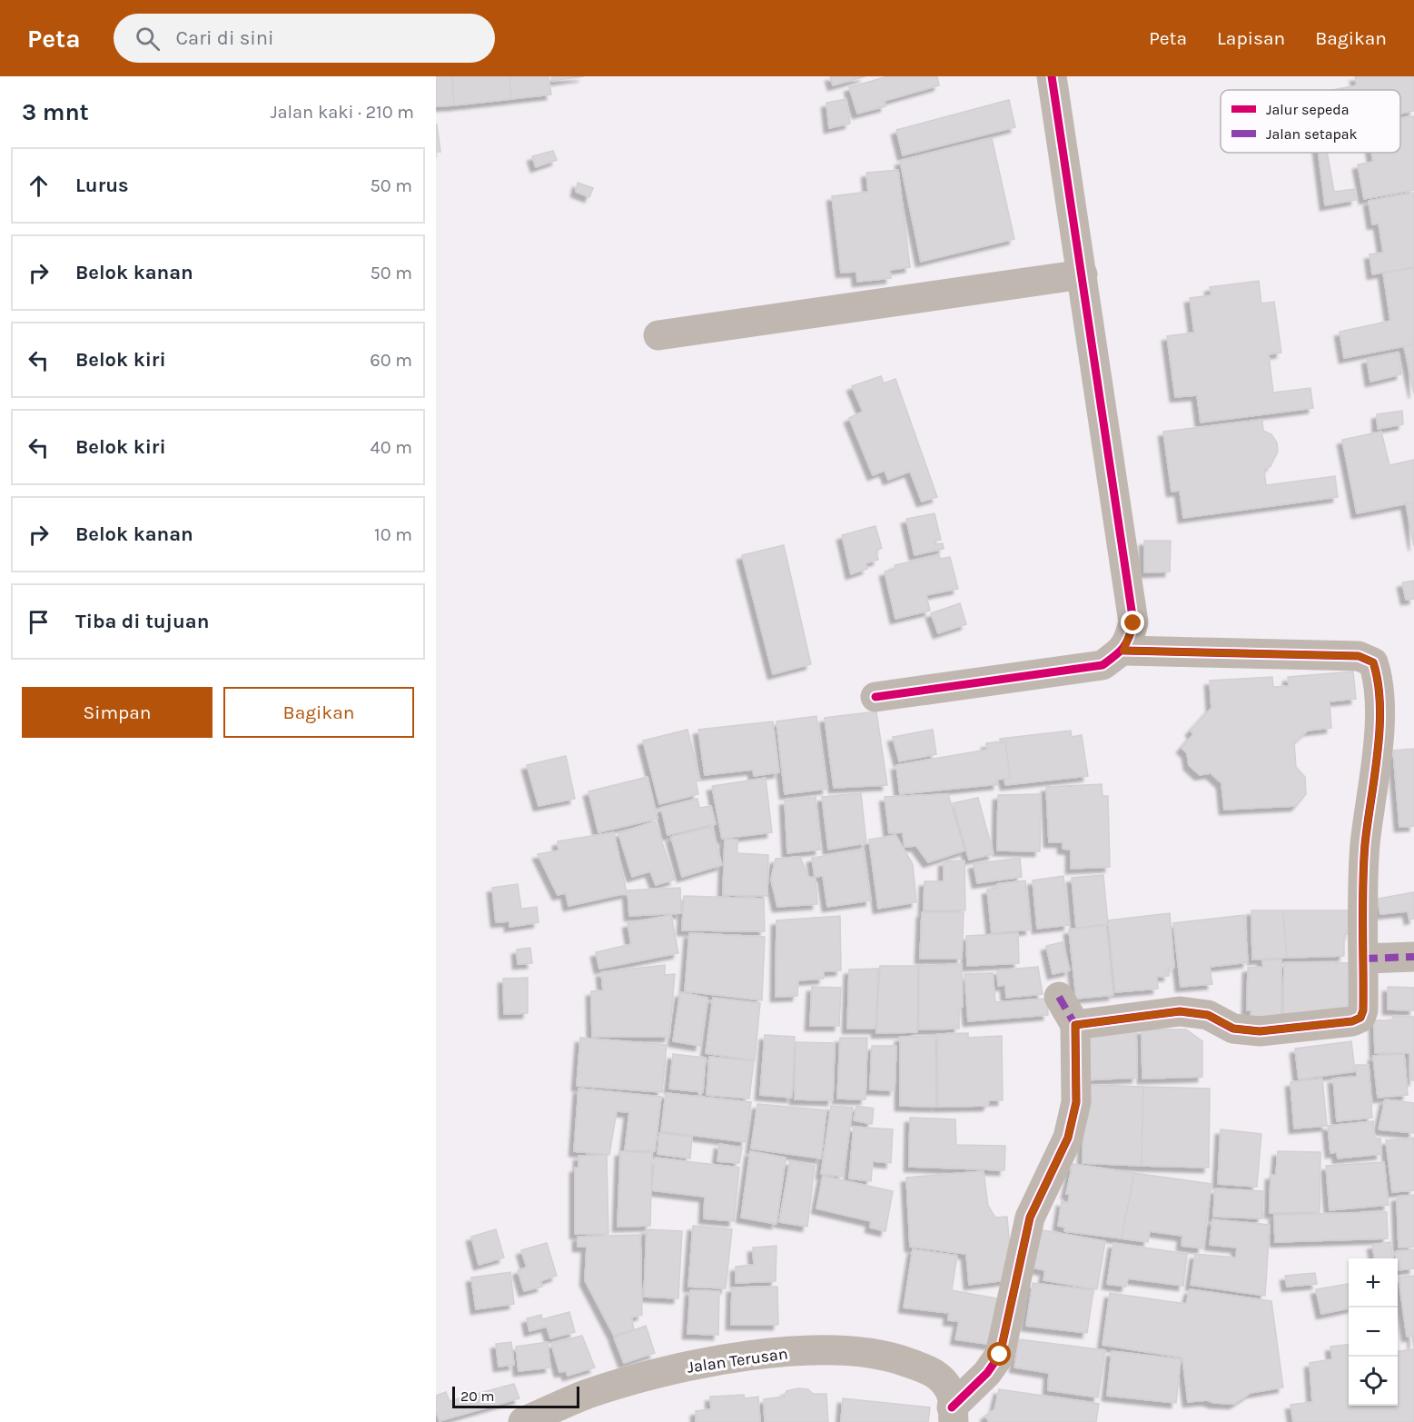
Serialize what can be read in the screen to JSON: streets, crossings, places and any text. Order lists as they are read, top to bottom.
{
  "streets": {
    "street": ["Jalan Terusan"]
  },
  "legend": ["Jalur sepeda", "Jalan setapak"],
  "scale_bar": "20 m",
  "page": {
    "header": "Peta",
    "search": "Cari di sini",
    "nav": ["Peta", "Lapisan", "Bagikan"],
    "heading": ["3 mnt", "Jalan kaki · 210 m"],
    "list": [
      ["Lurus", "50 m"],
      ["Belok kanan", "50 m"],
      ["Belok kiri", "60 m"],
      ["Belok kiri", "40 m"],
      ["Belok kanan", "10 m"],
      "Tiba di tujuan"
    ],
    "buttons": ["Simpan", "Bagikan"],
    "map_buttons": ["+", "−"],
    "scale": "20 m"
  }
}
